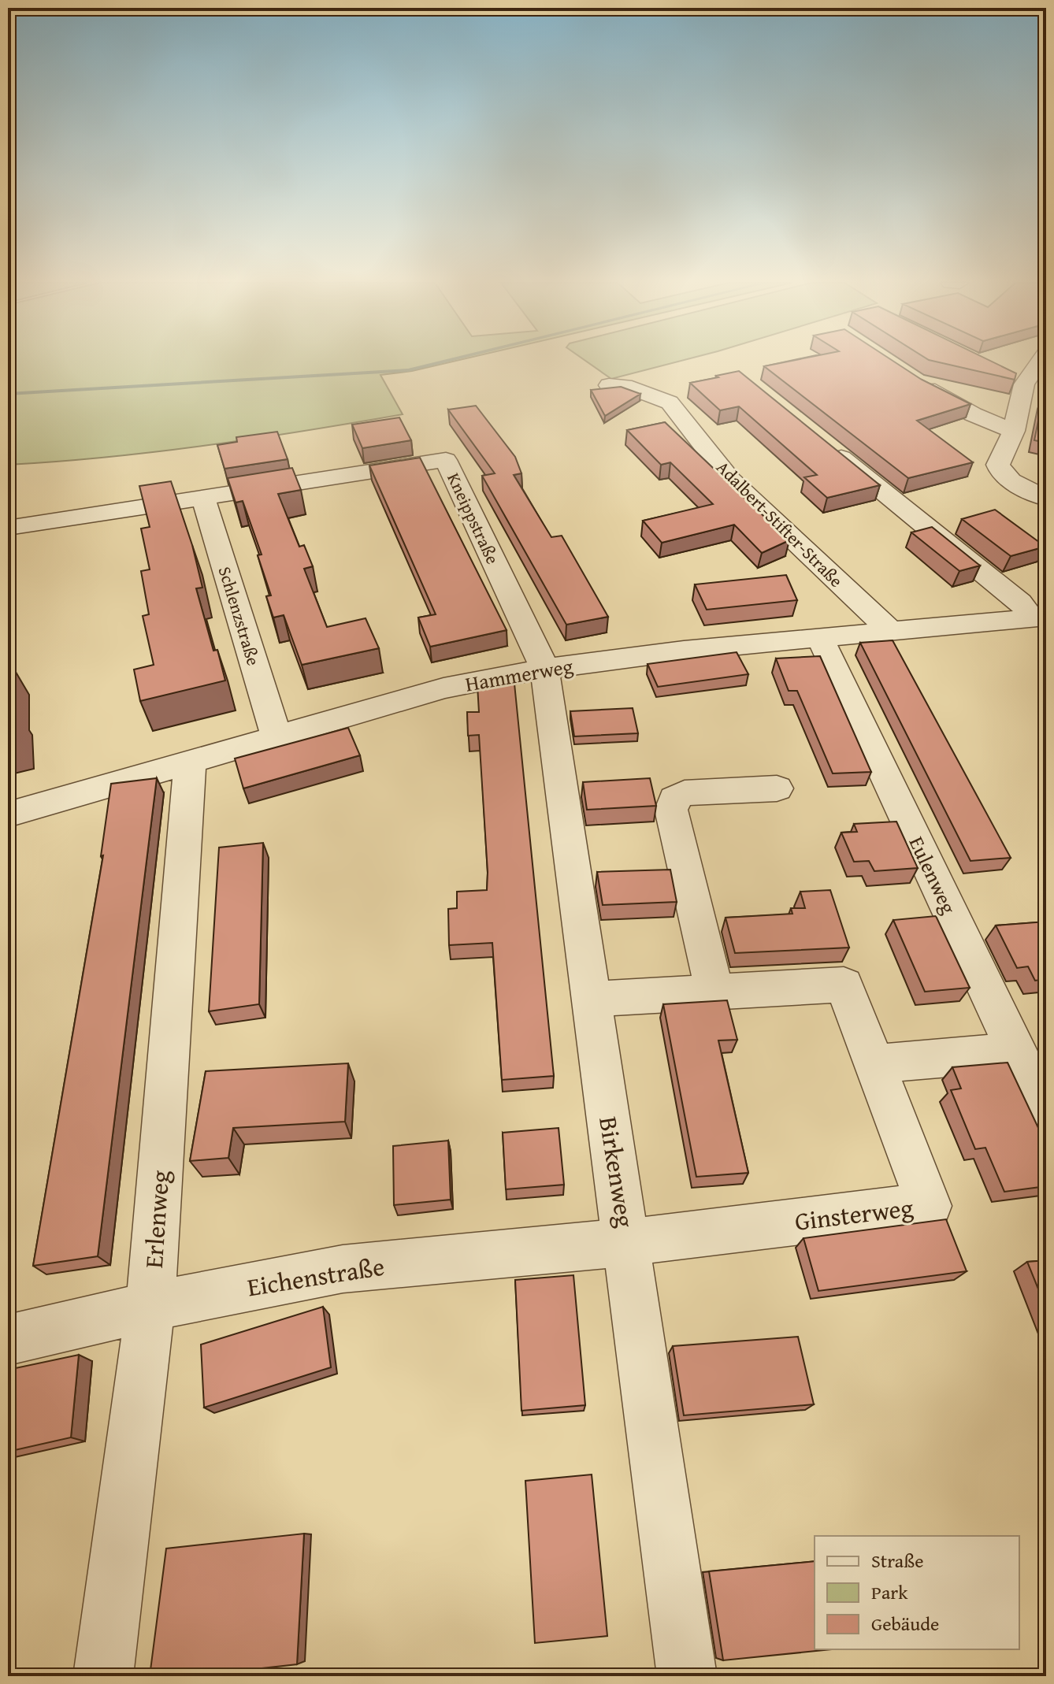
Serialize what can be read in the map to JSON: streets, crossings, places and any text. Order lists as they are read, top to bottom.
{
  "streets": {
    "street": [
      "Kneippstraße",
      "Adalbert-Stifter-Straße",
      "Schlenzstraße",
      "Hammerweg",
      "Eulenweg",
      "Birkenweg",
      "Ginsterweg",
      "Erlenweg",
      "Eichenstraße"
    ]
  },
  "crossings": [
    ["Kneippstraße", "Schlenzstraße"],
    ["Kneippstraße", "Hammerweg"],
    ["Kneippstraße", "Birkenweg"],
    ["Adalbert-Stifter-Straße", "Hammerweg"],
    ["Schlenzstraße", "Hammerweg"],
    ["Hammerweg", "Eulenweg"],
    ["Hammerweg", "Birkenweg"],
    ["Hammerweg", "Erlenweg"],
    ["Birkenweg", "Ginsterweg"],
    ["Birkenweg", "Eichenstraße"],
    ["Ginsterweg", "Eichenstraße"],
    ["Erlenweg", "Eichenstraße"]
  ],
  "legend": ["Straße", "Park", "Gebäude"]
}
